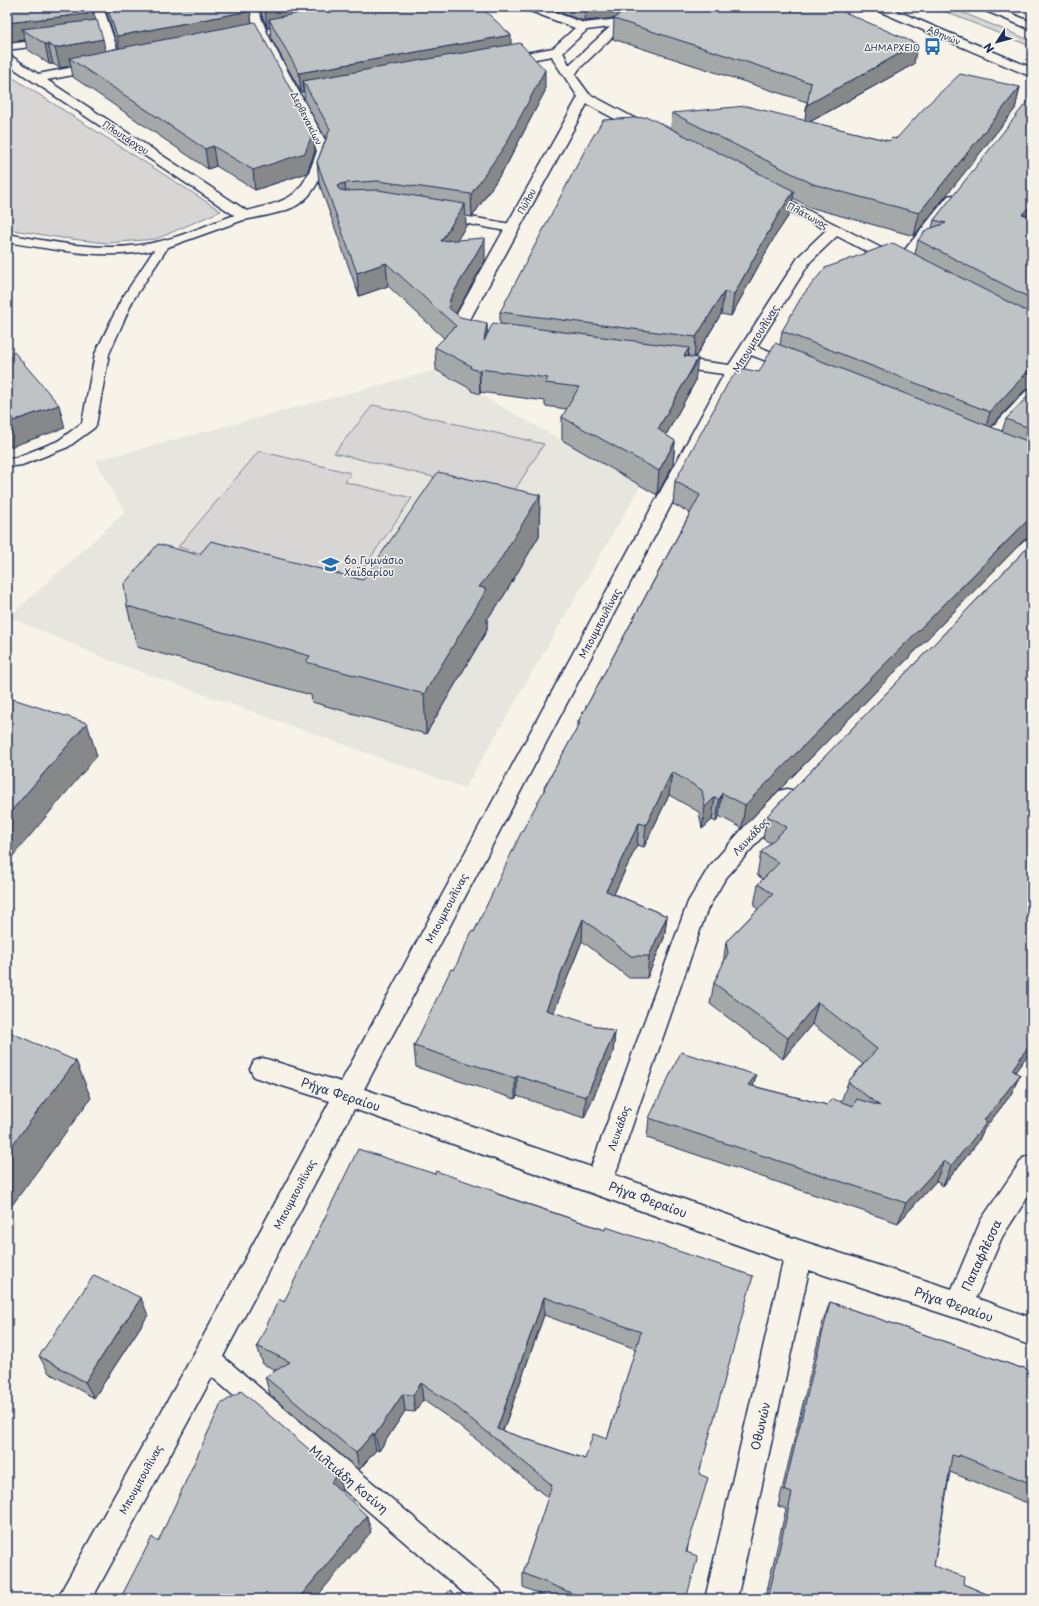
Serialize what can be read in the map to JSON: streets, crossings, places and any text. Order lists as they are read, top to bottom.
{
  "streets": {
    "main road": [
      "Αθηνών",
      "Δερβενακίων",
      "Πλουτάρχου",
      "Πύλου",
      "Πλάτωνος",
      "Μπουμπουλίνας",
      "Λευκάδος",
      "Ρήγα Φεραίου",
      "Παπαφλέσσα",
      "Οθωνών"
    ],
    "lane": ["Μιλτιάδη Κοτίνη"]
  },
  "crossings": [
    ["Δερβενακίων", "Πλουτάρχου"],
    ["Πλάτωνος", "Μπουμπουλίνας"],
    ["Μπουμπουλίνας", "Ρήγα Φεραίου"],
    ["Μπουμπουλίνας", "Μιλτιάδη Κοτίνη"],
    ["Λευκάδος", "Ρήγα Φεραίου"],
    ["Ρήγα Φεραίου", "Παπαφλέσσα"],
    ["Ρήγα Φεραίου", "Οθωνών"]
  ],
  "places": {
    "bus stop": ["ΔΗΜΑΡΧΕΙΟ"],
    "school or university": ["6ο Γυμνάσιο Χαϊδαρίου"]
  },
  "north": "bottom left"
}
